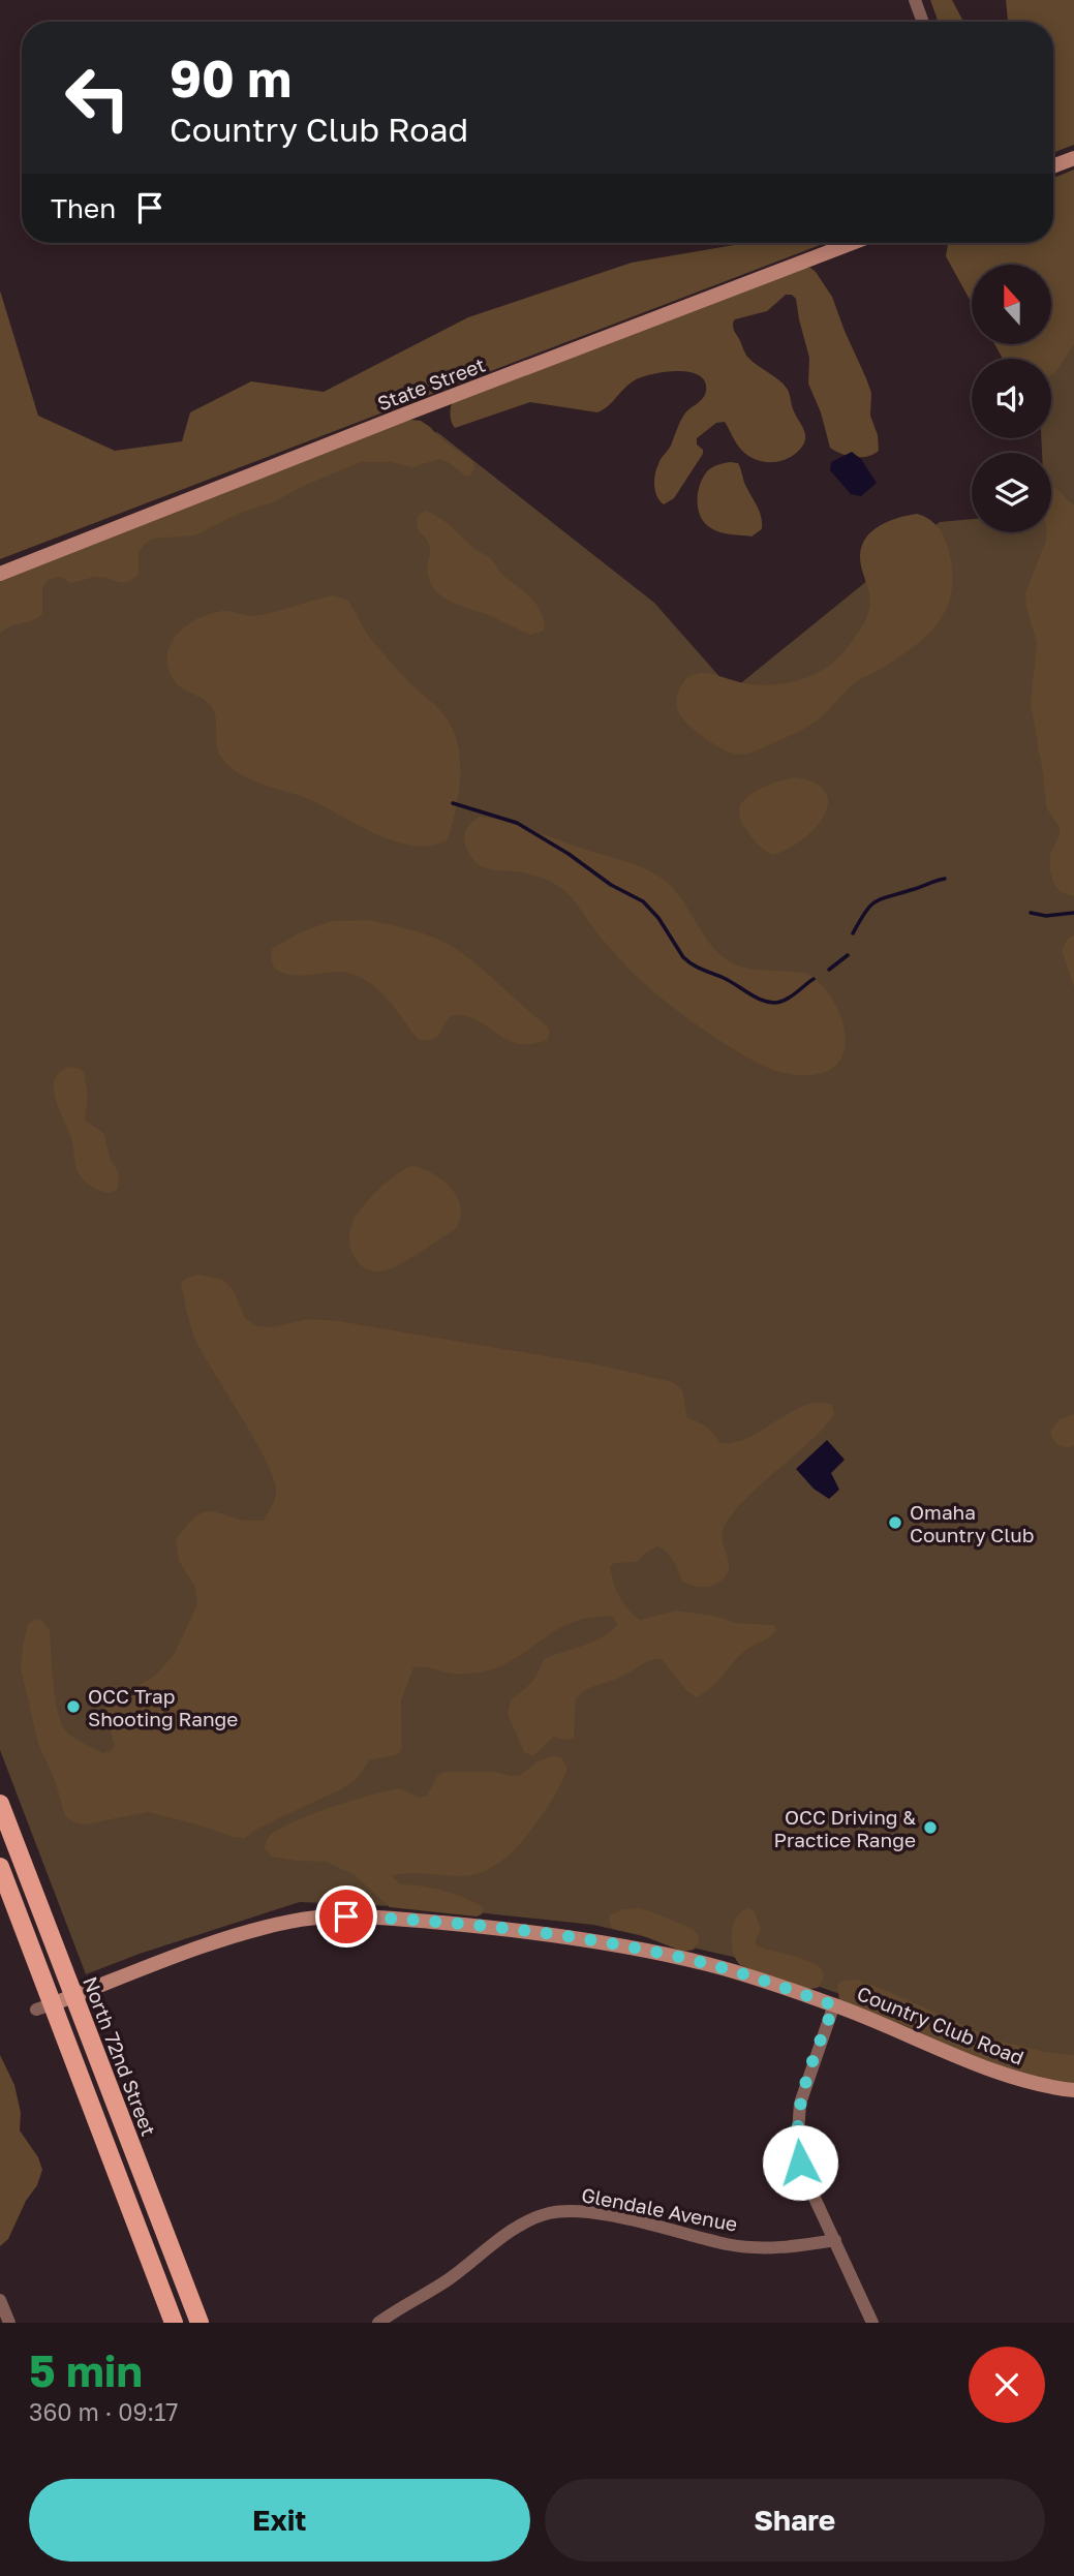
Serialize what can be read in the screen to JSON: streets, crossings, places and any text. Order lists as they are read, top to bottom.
{
  "streets": {
    "main road": ["North 72nd Street"],
    "street": ["State Street", "Country Club Road", "Glendale Avenue"]
  },
  "crossings": [
    ["Country Club Road", "North 72nd Street"]
  ],
  "places": ["Omaha Country Club", "OCC Trap Shooting Range", "OCC Driving & Practice Range"],
  "north": "top",
  "page": {
    "turn": ["90 m", "Country Club Road"],
    "then": "Then",
    "heading": ["5 min", "360 m · 09:17"],
    "buttons": ["Exit", "Share"]
  }
}
